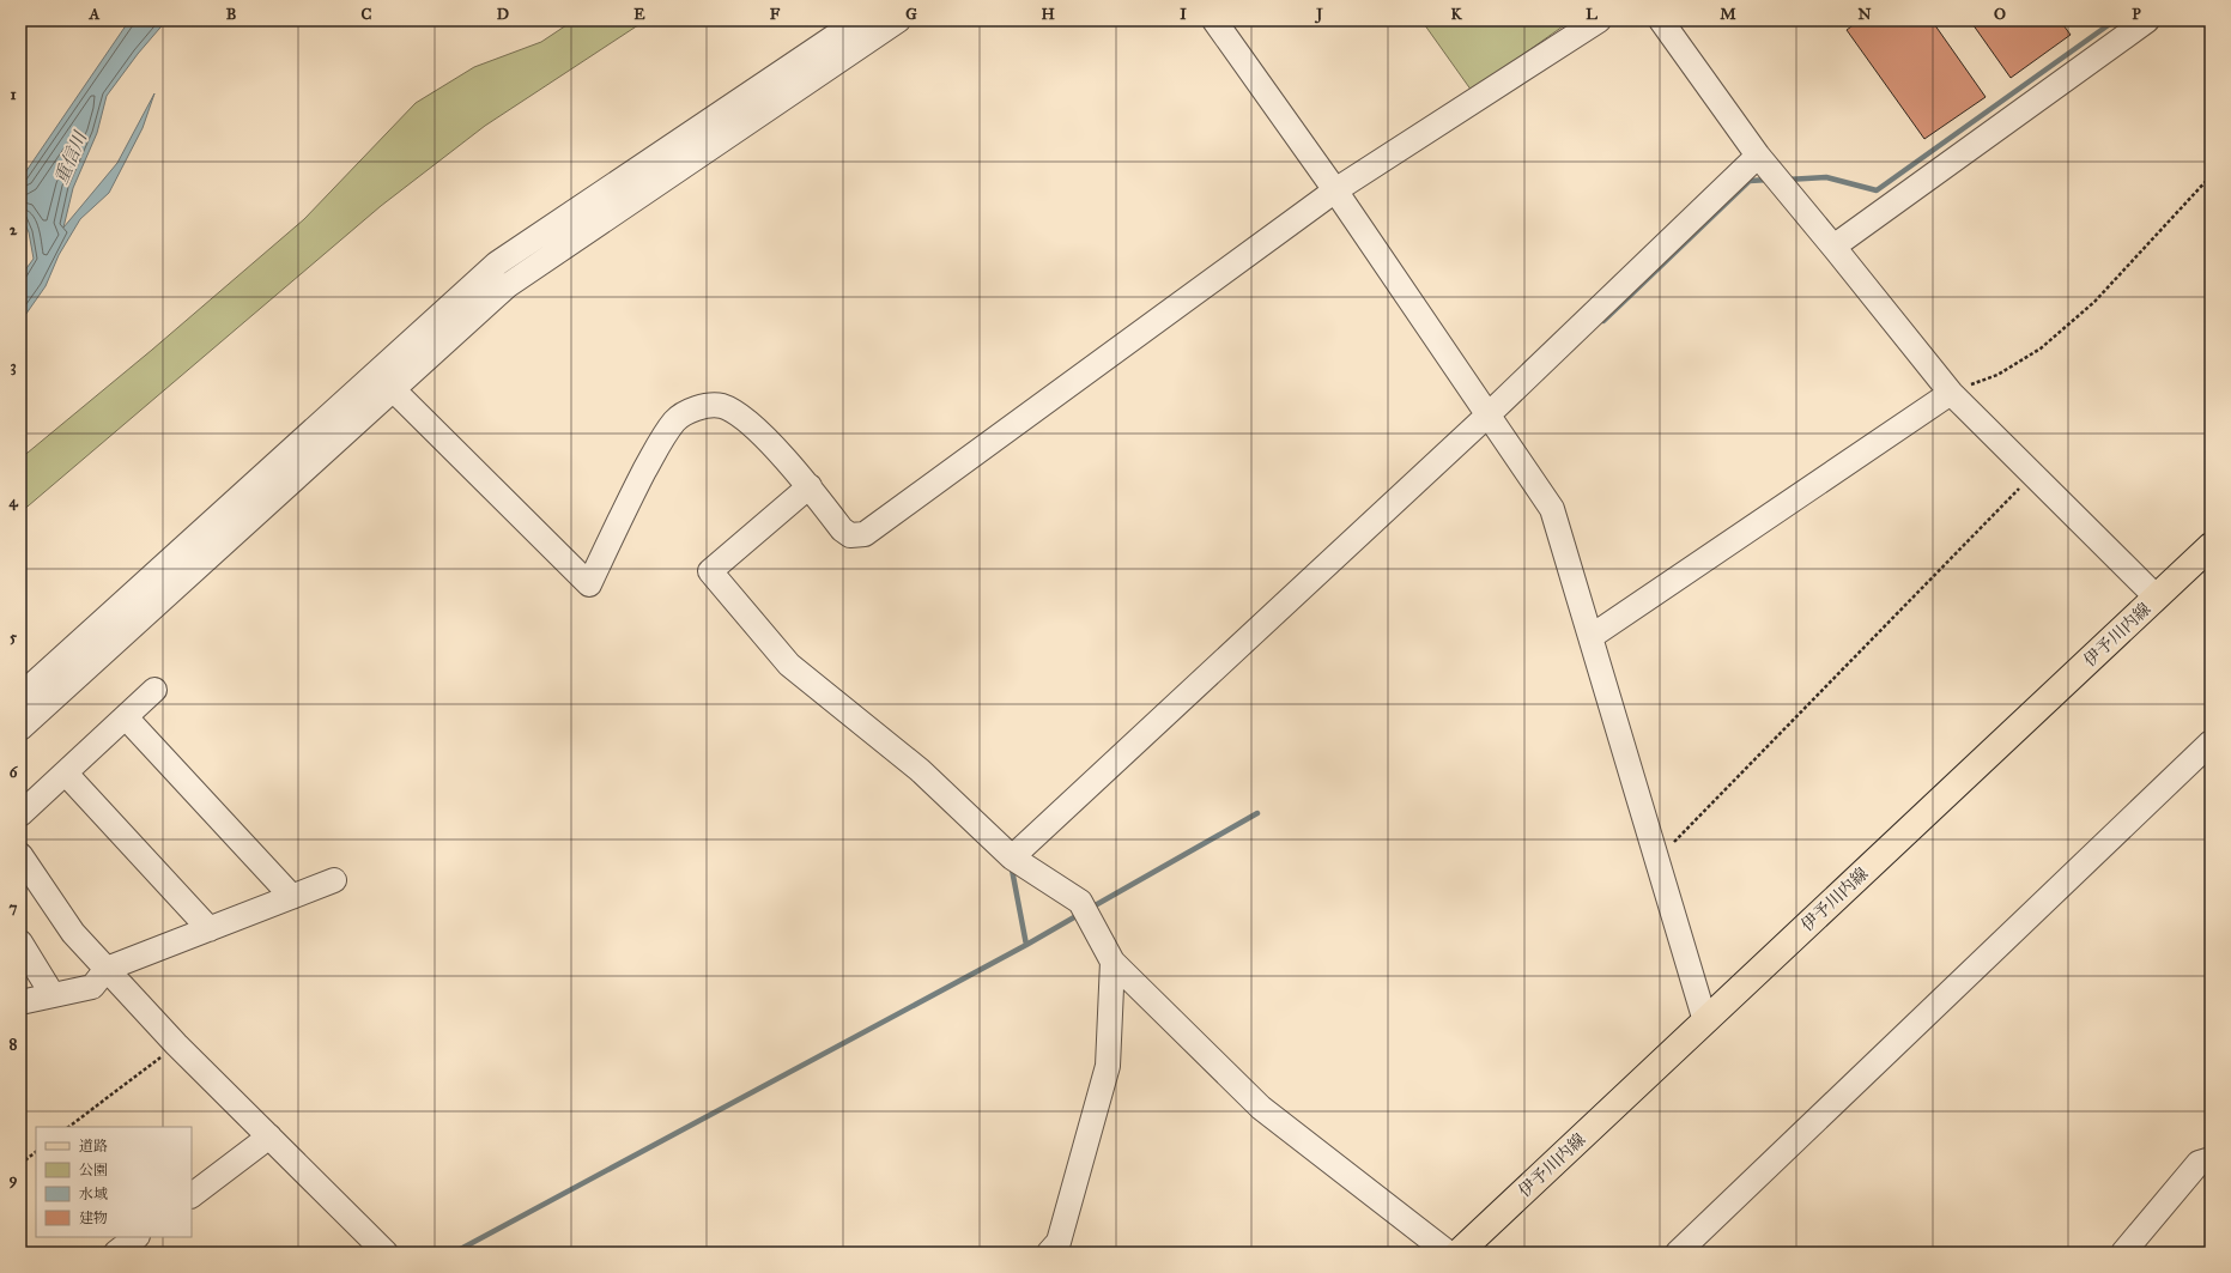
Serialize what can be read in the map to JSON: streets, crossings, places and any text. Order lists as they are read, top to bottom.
{
  "streets": {
    "main road": ["伊予川内線"]
  },
  "water": ["重信川"],
  "legend": [
    "道路",
    "公園",
    "水域",
    "建物"
  ],
  "grid": {
    "columns": [
      "A",
      "B",
      "C",
      "D",
      "E",
      "F",
      "G",
      "H",
      "I",
      "J",
      "K",
      "L",
      "M",
      "N",
      "O",
      "P"
    ],
    "rows": [
      "1",
      "2",
      "3",
      "4",
      "5",
      "6",
      "7",
      "8",
      "9"
    ]
  }
}
